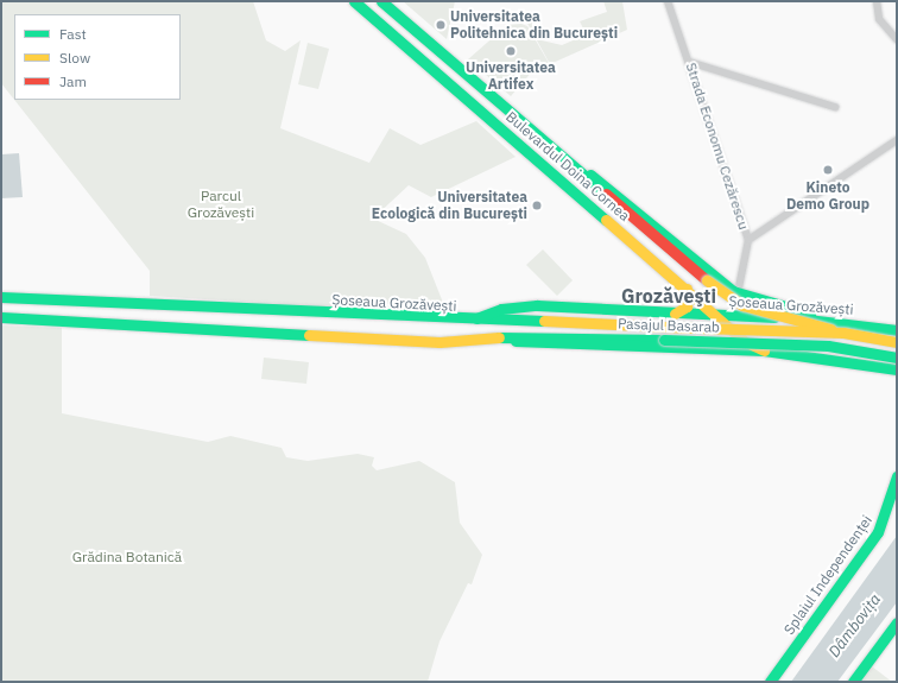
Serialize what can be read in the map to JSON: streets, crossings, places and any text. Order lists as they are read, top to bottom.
{
  "streets": {
    "main road": [
      "Bulevardul Doina Cornea",
      "Șoseaua Grozăvești",
      "Pasajul Basarab",
      "Splaiul Independenței"
    ],
    "street": ["Strada Economu Cezărescu"]
  },
  "crossings": [
    ["Strada Economu Cezărescu", "Bulevardul Doina Cornea"],
    ["Bulevardul Doina Cornea", "Șoseaua Grozăvești"],
    ["Bulevardul Doina Cornea", "Pasajul Basarab"],
    ["Șoseaua Grozăvești", "Pasajul Basarab"]
  ],
  "districts": ["Grozăveşti"],
  "water": ["Dâmbovița"],
  "parks": ["Parcul Grozăvești", "Grădina Botanică"],
  "places": [
    "Universitatea Politehnica din București",
    "Universitatea Artifex",
    "Kineto Demo Group",
    "Universitatea Ecologică din București"
  ],
  "legend": ["Fast", "Slow", "Jam"]
}
